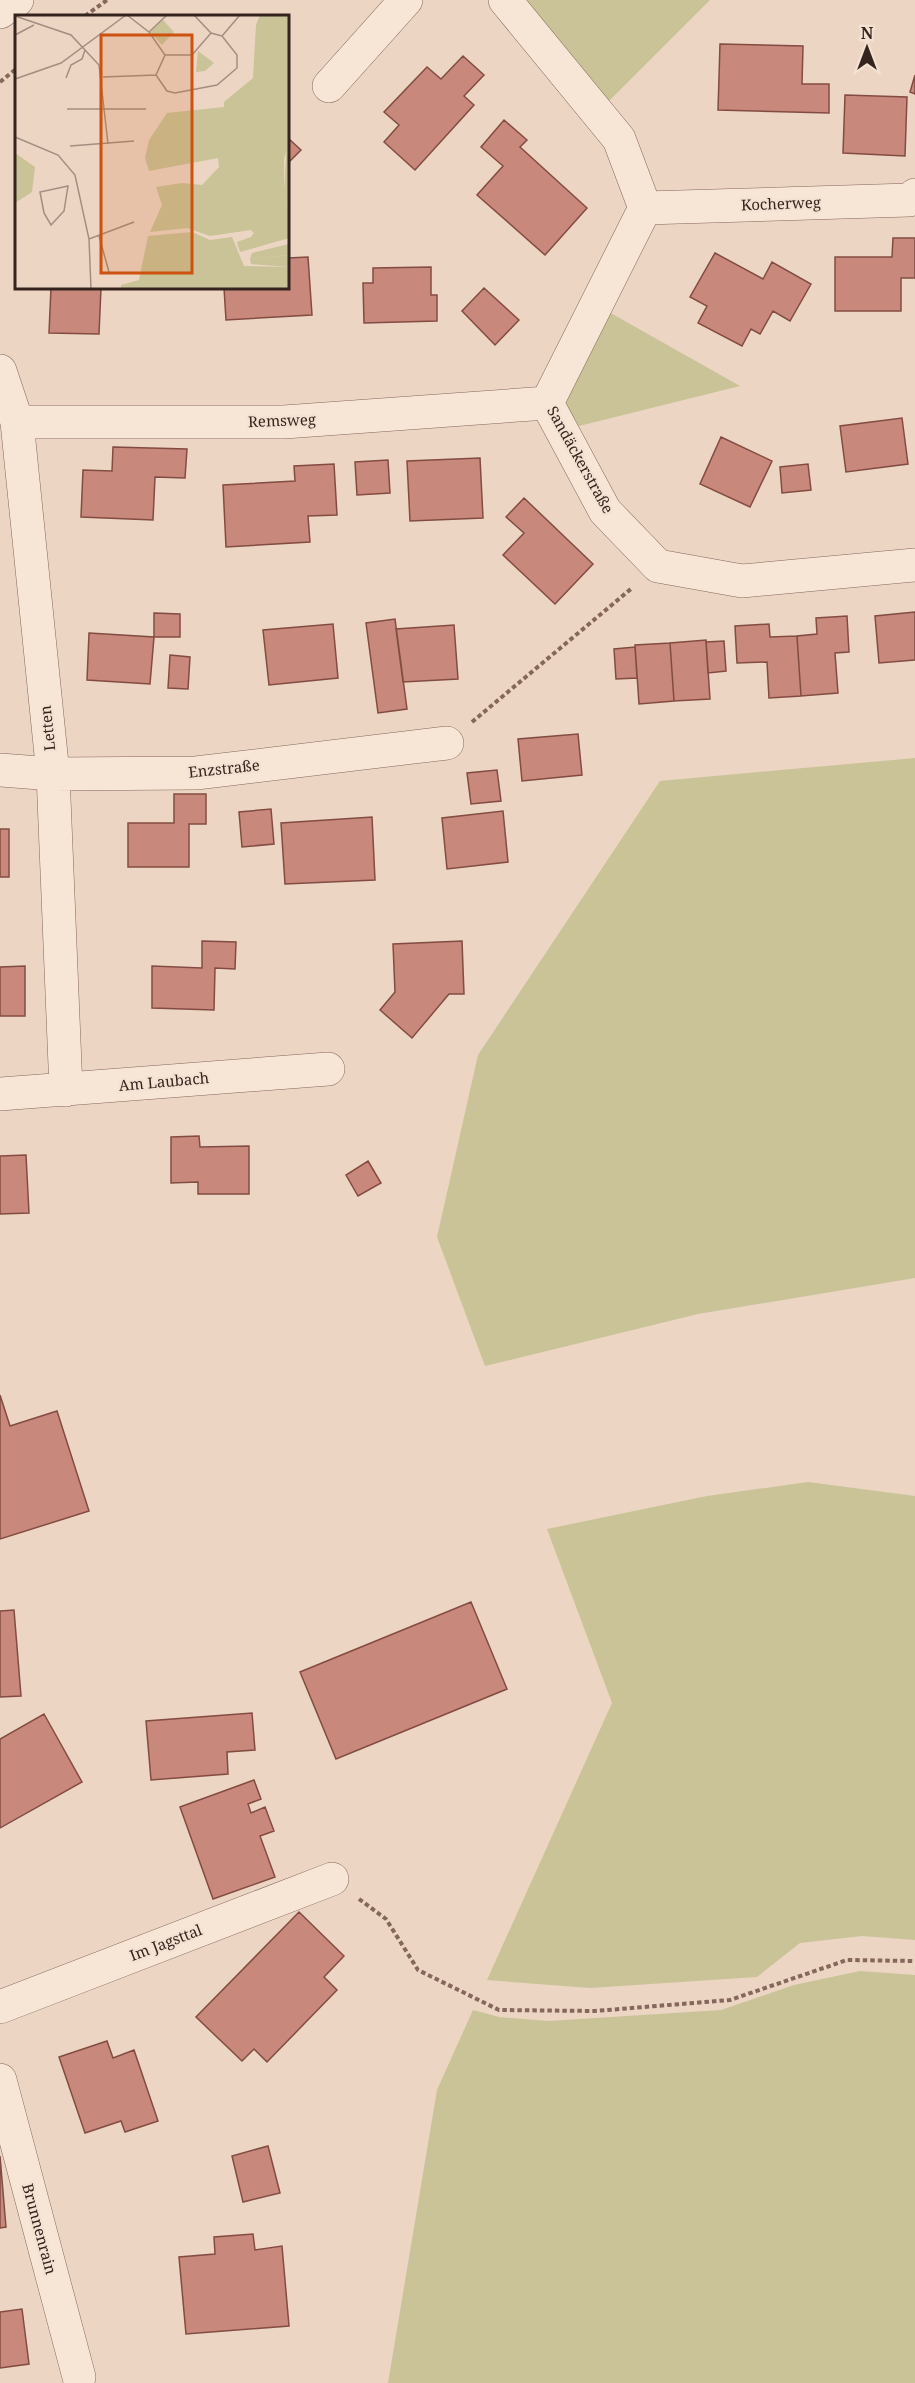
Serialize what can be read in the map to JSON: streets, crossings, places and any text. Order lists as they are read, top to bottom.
{
  "streets": {
    "street": [
      "Kocherweg",
      "Remsweg",
      "Sandäckerstraße",
      "Letten",
      "Enzstraße",
      "Am Laubach",
      "Im Jagsttal",
      "Brunnenrain"
    ]
  },
  "crossings": [
    ["Kocherweg", "Sandäckerstraße"],
    ["Remsweg", "Sandäckerstraße"],
    ["Remsweg", "Letten"],
    ["Letten", "Enzstraße"],
    ["Letten", "Am Laubach"]
  ],
  "north": "top"
}
